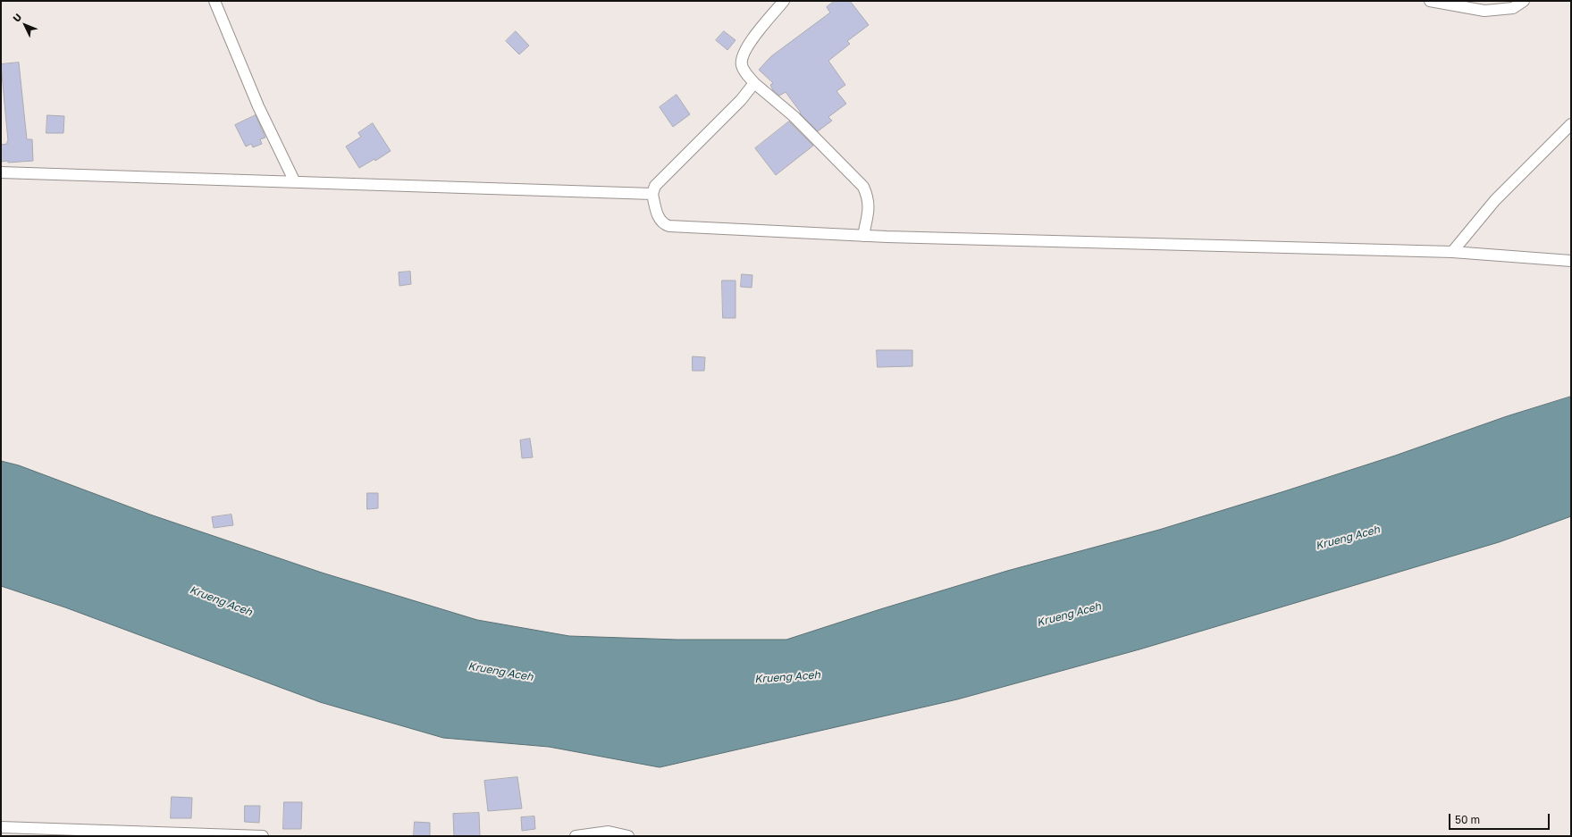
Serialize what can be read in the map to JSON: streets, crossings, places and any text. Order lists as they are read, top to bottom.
{
  "water": ["Krueng Aceh"],
  "scale_bar": "50 m",
  "north": "top left"
}
